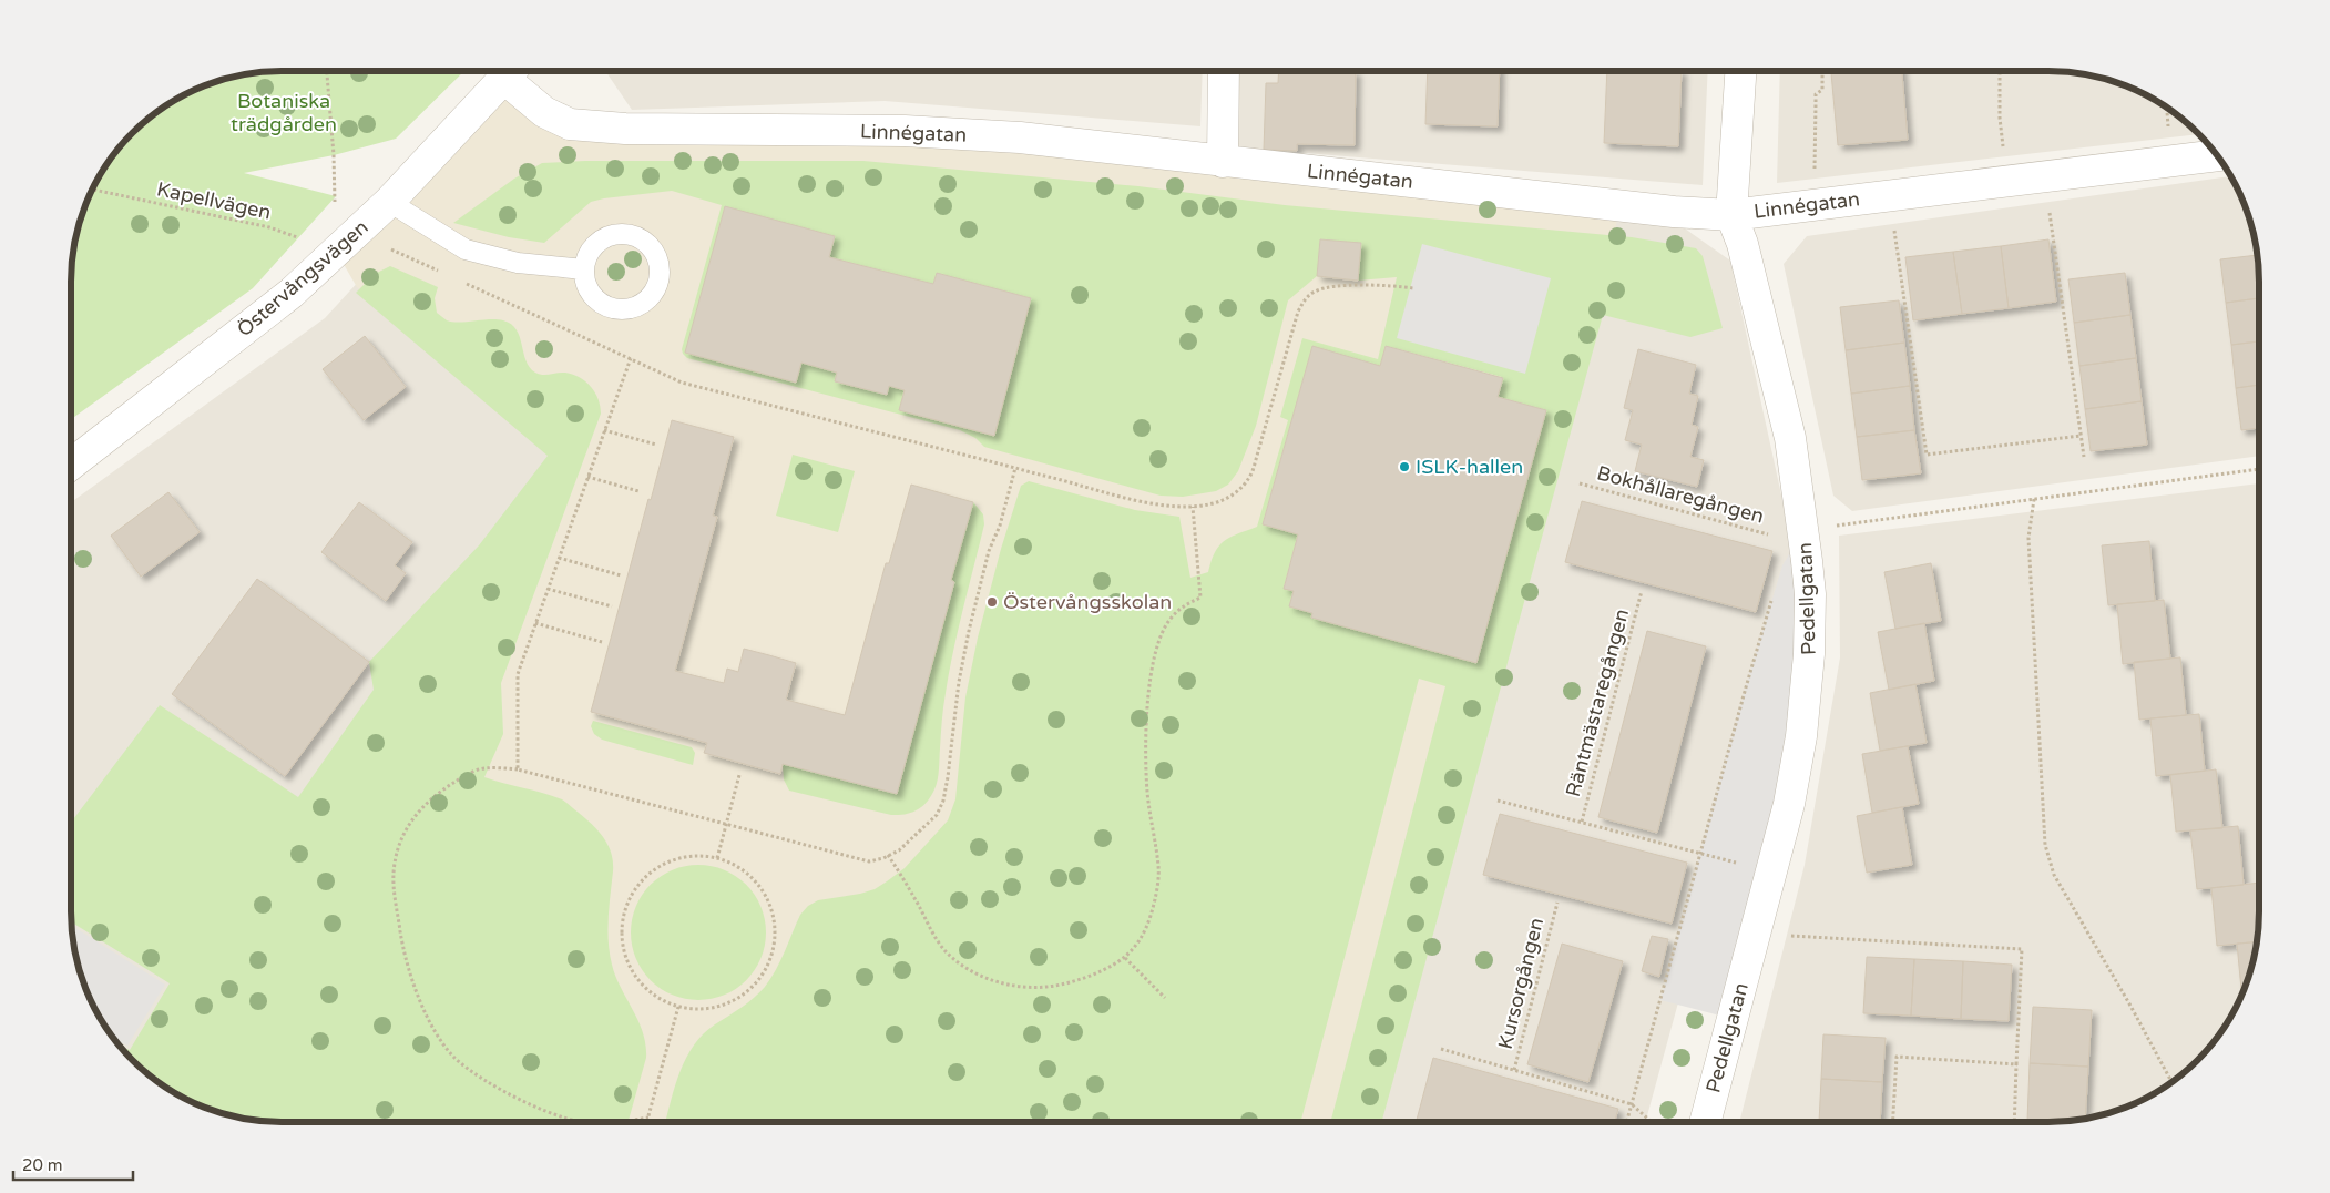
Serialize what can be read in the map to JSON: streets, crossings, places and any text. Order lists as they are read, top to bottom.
{
  "streets": {
    "street": ["Linnégatan", "Östervångsvägen", "Pedellgatan"],
    "path": [
      "Kapellvägen",
      "Bokhållaregången",
      "Räntmästaregången",
      "Kursorgången"
    ]
  },
  "crossings": [
    ["Linnégatan", "Pedellgatan"],
    ["Kapellvägen", "Östervångsvägen"],
    ["Bokhållaregången", "Pedellgatan"],
    ["Pedellgatan", "Räntmästaregången"]
  ],
  "parks": ["Botaniska trädgården"],
  "places": ["ISLK-hallen", "Östervångsskolan"],
  "scale_bar": "20 m"
}
